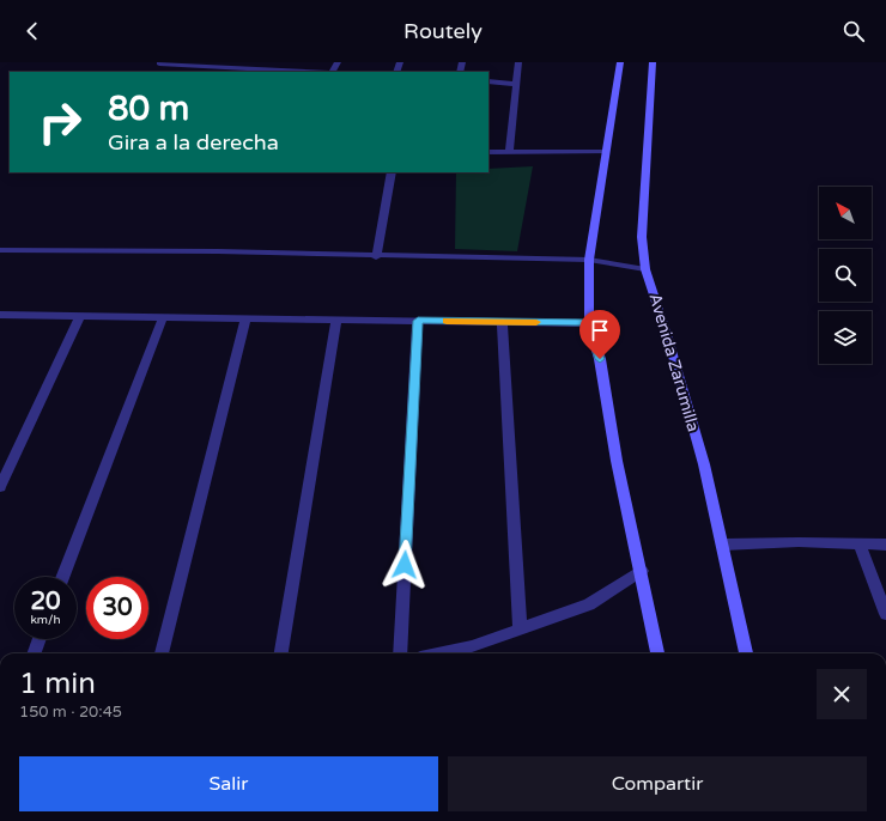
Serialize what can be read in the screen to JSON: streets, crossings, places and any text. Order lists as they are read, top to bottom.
{
  "streets": {
    "street": ["Avenida Zarumilla"]
  },
  "north": "top left",
  "page": {
    "header": "Routely",
    "turn": ["80 m", "Gira a la derecha"],
    "speed": "20 km/h",
    "limit": "30",
    "heading": ["1 min", "150 m · 20:45"],
    "buttons": ["Salir", "Compartir"]
  }
}
